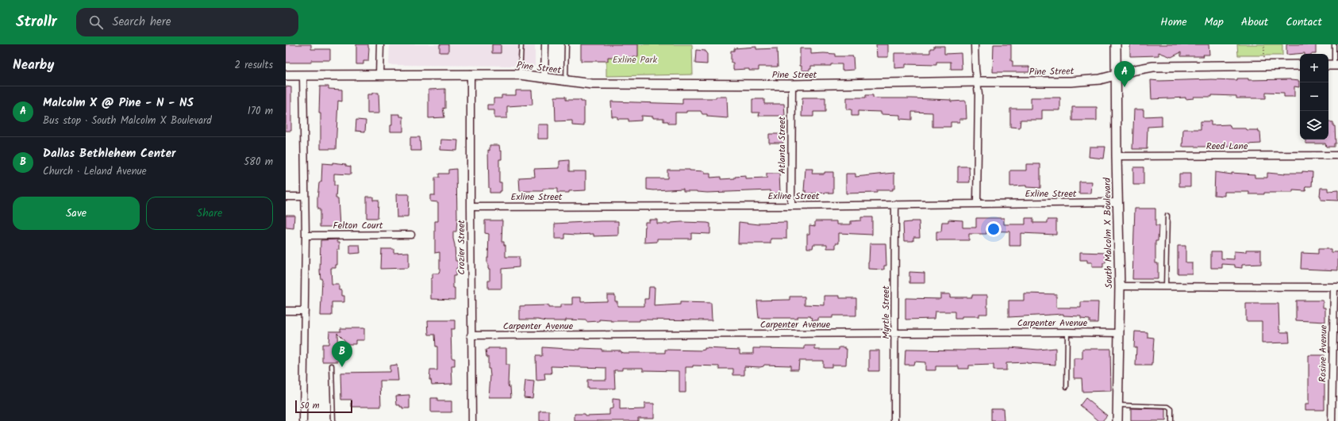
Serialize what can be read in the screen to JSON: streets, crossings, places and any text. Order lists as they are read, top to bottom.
{
  "streets": {
    "street": [
      "Pine Street",
      "Atlanta Street",
      "Reed Lane",
      "Exline Street",
      "Felton Court",
      "South Malcolm X Boulevard",
      "Crozier Street",
      "Myrtle Street",
      "Carpenter Avenue",
      "Rosine Avenue"
    ]
  },
  "crossings": [
    ["Pine Street", "Atlanta Street"],
    ["Pine Street", "South Malcolm X Boulevard"],
    ["Pine Street", "Crozier Street"],
    ["Atlanta Street", "Exline Street"],
    ["Reed Lane", "South Malcolm X Boulevard"],
    ["Exline Street", "South Malcolm X Boulevard"],
    ["Exline Street", "Crozier Street"],
    ["Exline Street", "Myrtle Street"],
    ["South Malcolm X Boulevard", "Carpenter Avenue"],
    ["Crozier Street", "Carpenter Avenue"],
    ["Myrtle Street", "Carpenter Avenue"]
  ],
  "parks": ["Exline Park"],
  "scale_bar": "50 m",
  "page": {
    "header": "Strollr",
    "search": "Search here",
    "nav": [
      "Home",
      "Map",
      "About",
      "Contact"
    ],
    "heading": ["Nearby", "2 results"],
    "map_buttons": ["+", "−"],
    "pins": ["A", "B"],
    "list": [
      {
        "mark": "A",
        "name": "Malcolm X @ Pine - N - NS",
        "note": "Bus stop · South Malcolm X Boulevard",
        "value": "170 m"
      },
      {
        "mark": "B",
        "name": "Dallas Bethlehem Center",
        "note": "Church · Leland Avenue",
        "value": "580 m"
      }
    ],
    "buttons": ["Save", "Share"],
    "scale": "50 m"
  }
}
